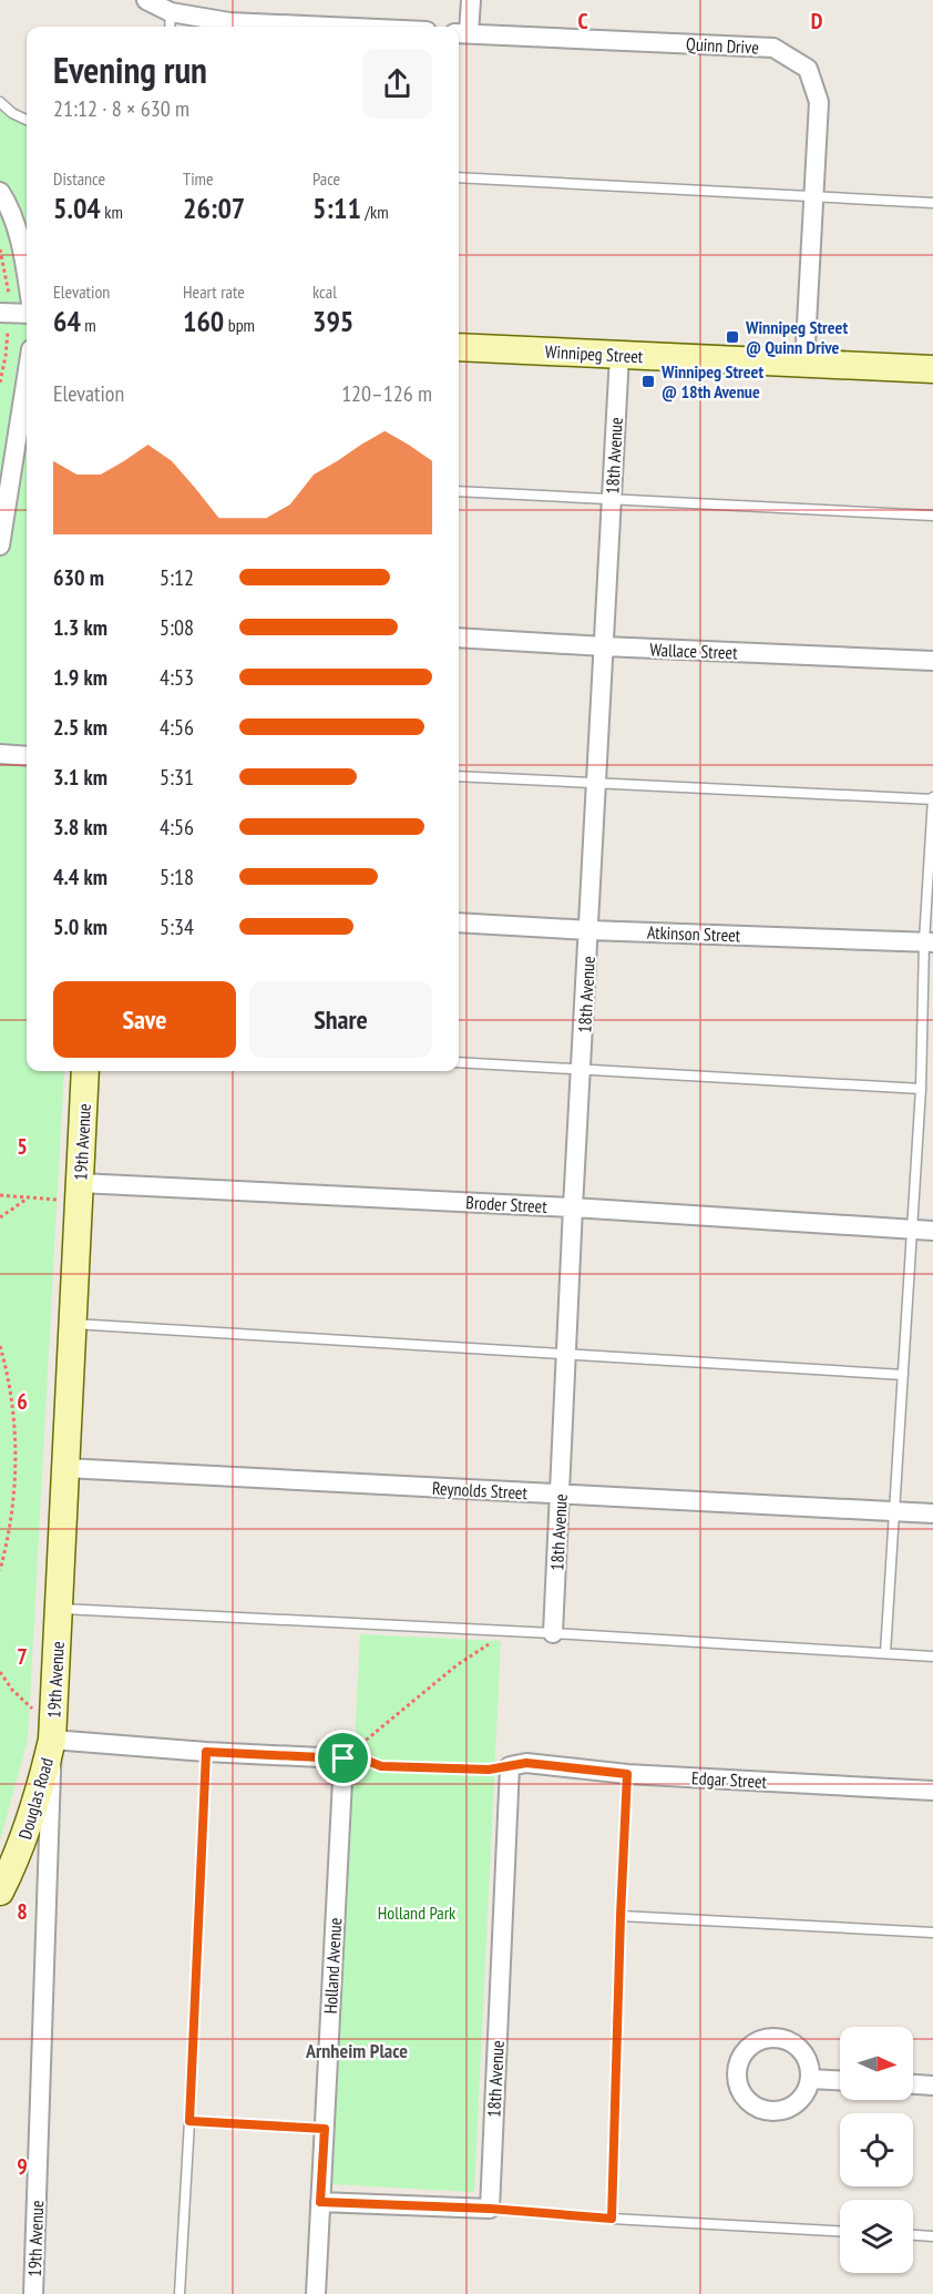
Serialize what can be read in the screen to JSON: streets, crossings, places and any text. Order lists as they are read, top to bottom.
{
  "streets": {
    "street": [
      "Quinn Drive",
      "Winnipeg Street",
      "18th Avenue",
      "Wallace Street",
      "Atkinson Street",
      "19th Avenue",
      "Broder Street",
      "Reynolds Street",
      "Edgar Street",
      "Douglas Road",
      "Holland Avenue"
    ]
  },
  "crossings": [
    ["Quinn Drive", "Winnipeg Street"],
    ["Winnipeg Street", "18th Avenue"],
    ["18th Avenue", "Wallace Street"],
    ["18th Avenue", "Atkinson Street"],
    ["18th Avenue", "Broder Street"],
    ["18th Avenue", "Reynolds Street"],
    ["18th Avenue", "Edgar Street"],
    ["19th Avenue", "Broder Street"],
    ["19th Avenue", "Reynolds Street"],
    ["19th Avenue", "Douglas Road"]
  ],
  "districts": ["Arnheim Place"],
  "parks": ["Holland Park"],
  "places": {
    "transit": ["Winnipeg Street @ Quinn Drive", "Winnipeg Street @ 18th Avenue"]
  },
  "north": "right",
  "page": {
    "heading": ["Evening run", "21:12 · 8 × 630 m"],
    "stats": [
      ["Distance", "5.04 km"],
      ["Time", "26:07"],
      ["Pace", "5:11 /km"],
      ["Elevation", "64 m"],
      ["Heart rate", "160 bpm"],
      ["kcal", "395"]
    ],
    "chart": ["Elevation", "120–126 m"],
    "list": [
      {
        "name": "630 m",
        "note": "5:12"
      },
      {
        "name": "1.3 km",
        "note": "5:08"
      },
      {
        "name": "1.9 km",
        "note": "4:53"
      },
      {
        "name": "2.5 km",
        "note": "4:56"
      },
      {
        "name": "3.1 km",
        "note": "5:31"
      },
      {
        "name": "3.8 km",
        "note": "4:56"
      },
      {
        "name": "4.4 km",
        "note": "5:18"
      },
      {
        "name": "5.0 km",
        "note": "5:34"
      }
    ],
    "buttons": ["Save", "Share"]
  },
  "grid": {
    "columns": ["C", "D"],
    "rows": [
      "5",
      "6",
      "7",
      "8",
      "9"
    ]
  }
}
